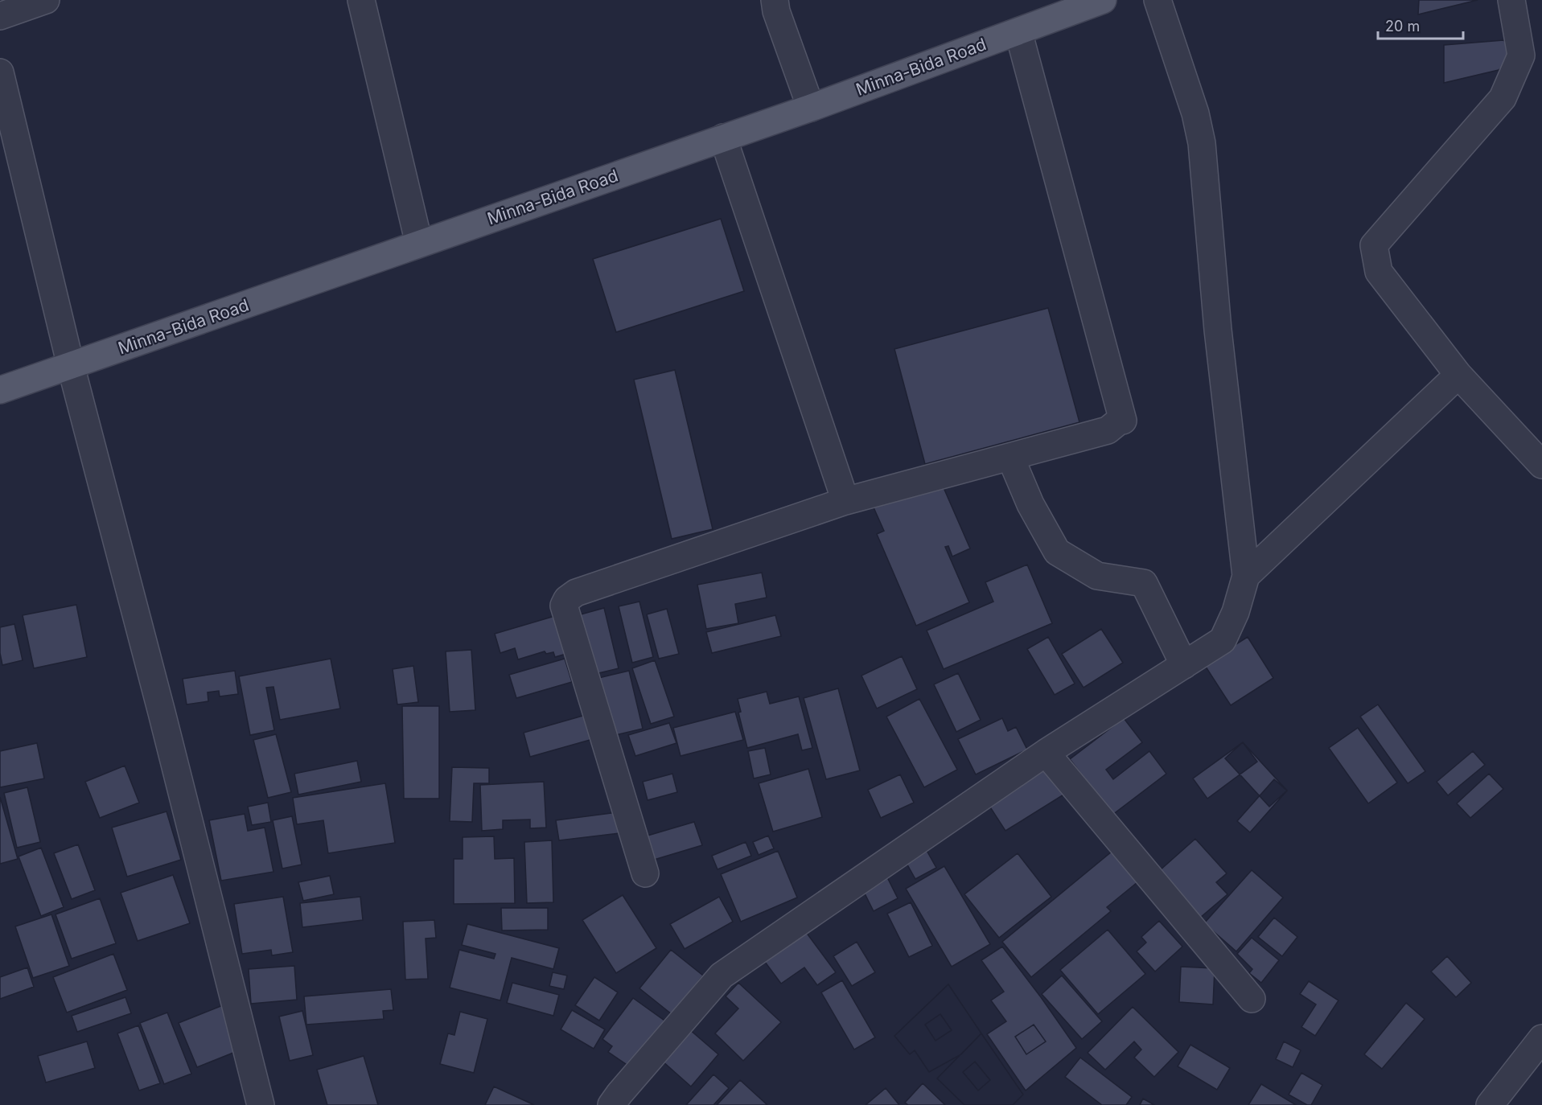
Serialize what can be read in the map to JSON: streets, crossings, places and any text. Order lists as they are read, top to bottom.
{
  "streets": {
    "main road": ["Minna-Bida Road"]
  },
  "scale_bar": "20 m"
}
